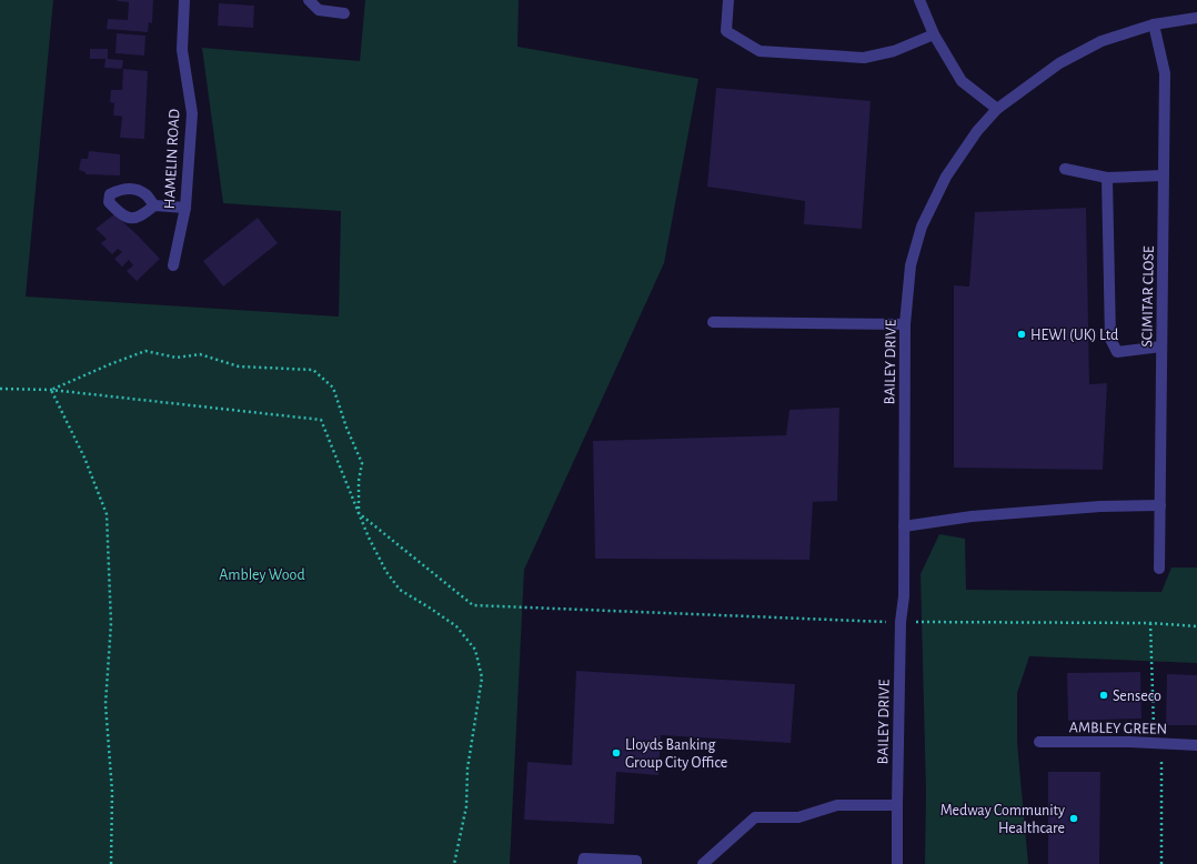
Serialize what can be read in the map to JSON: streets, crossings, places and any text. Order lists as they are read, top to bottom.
{
  "streets": {
    "street": [
      "HAMELIN ROAD",
      "SCIMITAR CLOSE",
      "BAILEY DRIVE",
      "AMBLEY GREEN"
    ]
  },
  "crossings": [
    ["SCIMITAR CLOSE", "BAILEY DRIVE"]
  ],
  "parks": ["Ambley Wood"],
  "places": [
    "HEWI (UK) Ltd",
    "Senseco",
    "Lloyds Banking Group City Office",
    "Medway Community Healthcare"
  ]
}
